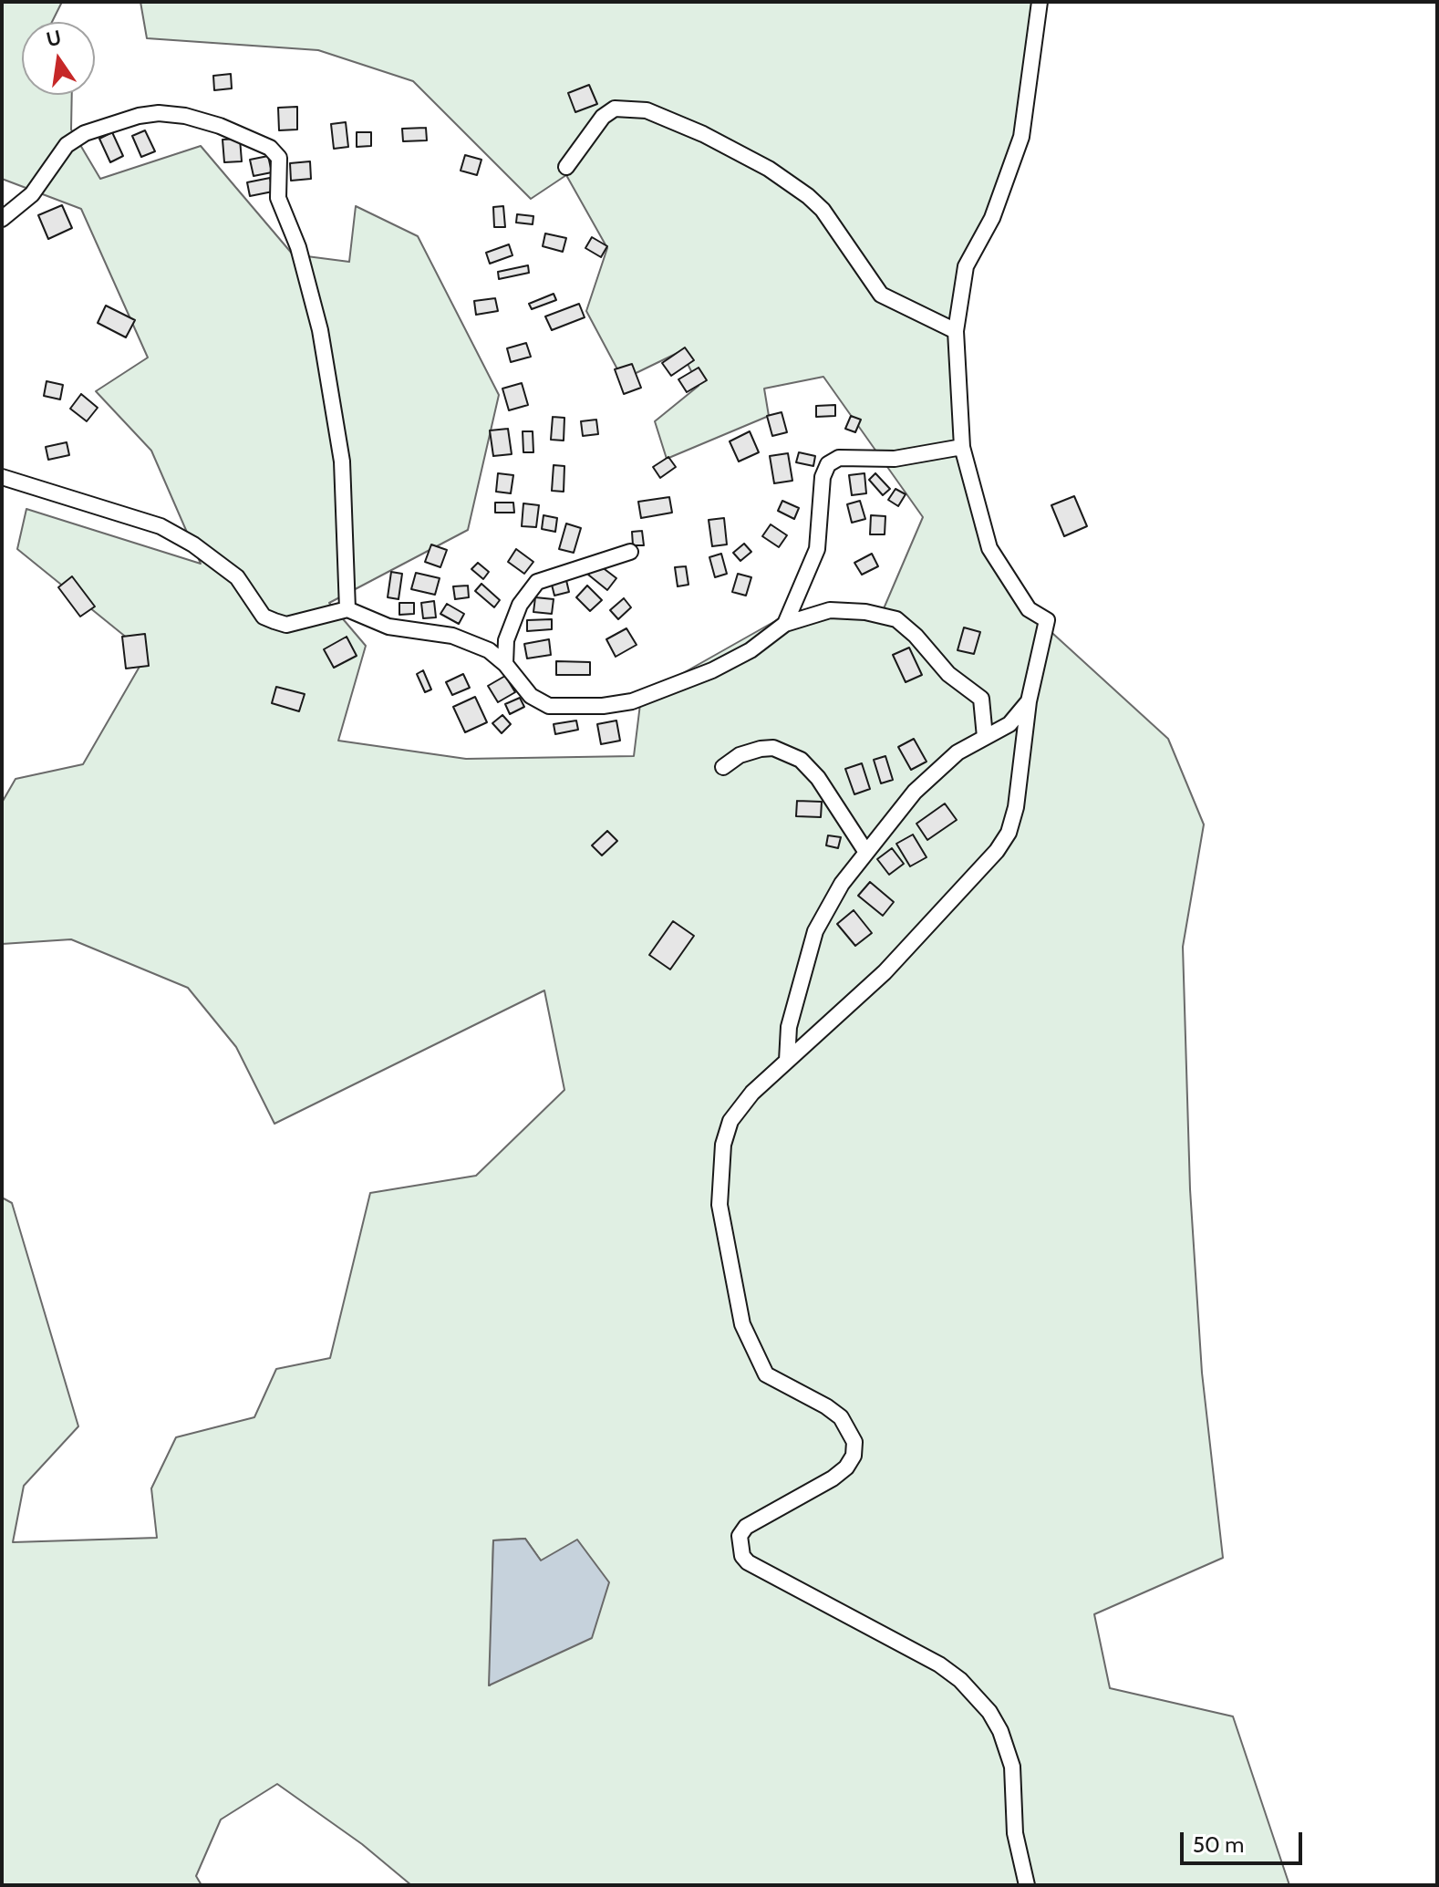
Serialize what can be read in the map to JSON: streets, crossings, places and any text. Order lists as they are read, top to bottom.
{
  "scale_bar": "50 m",
  "north": "top"
}
